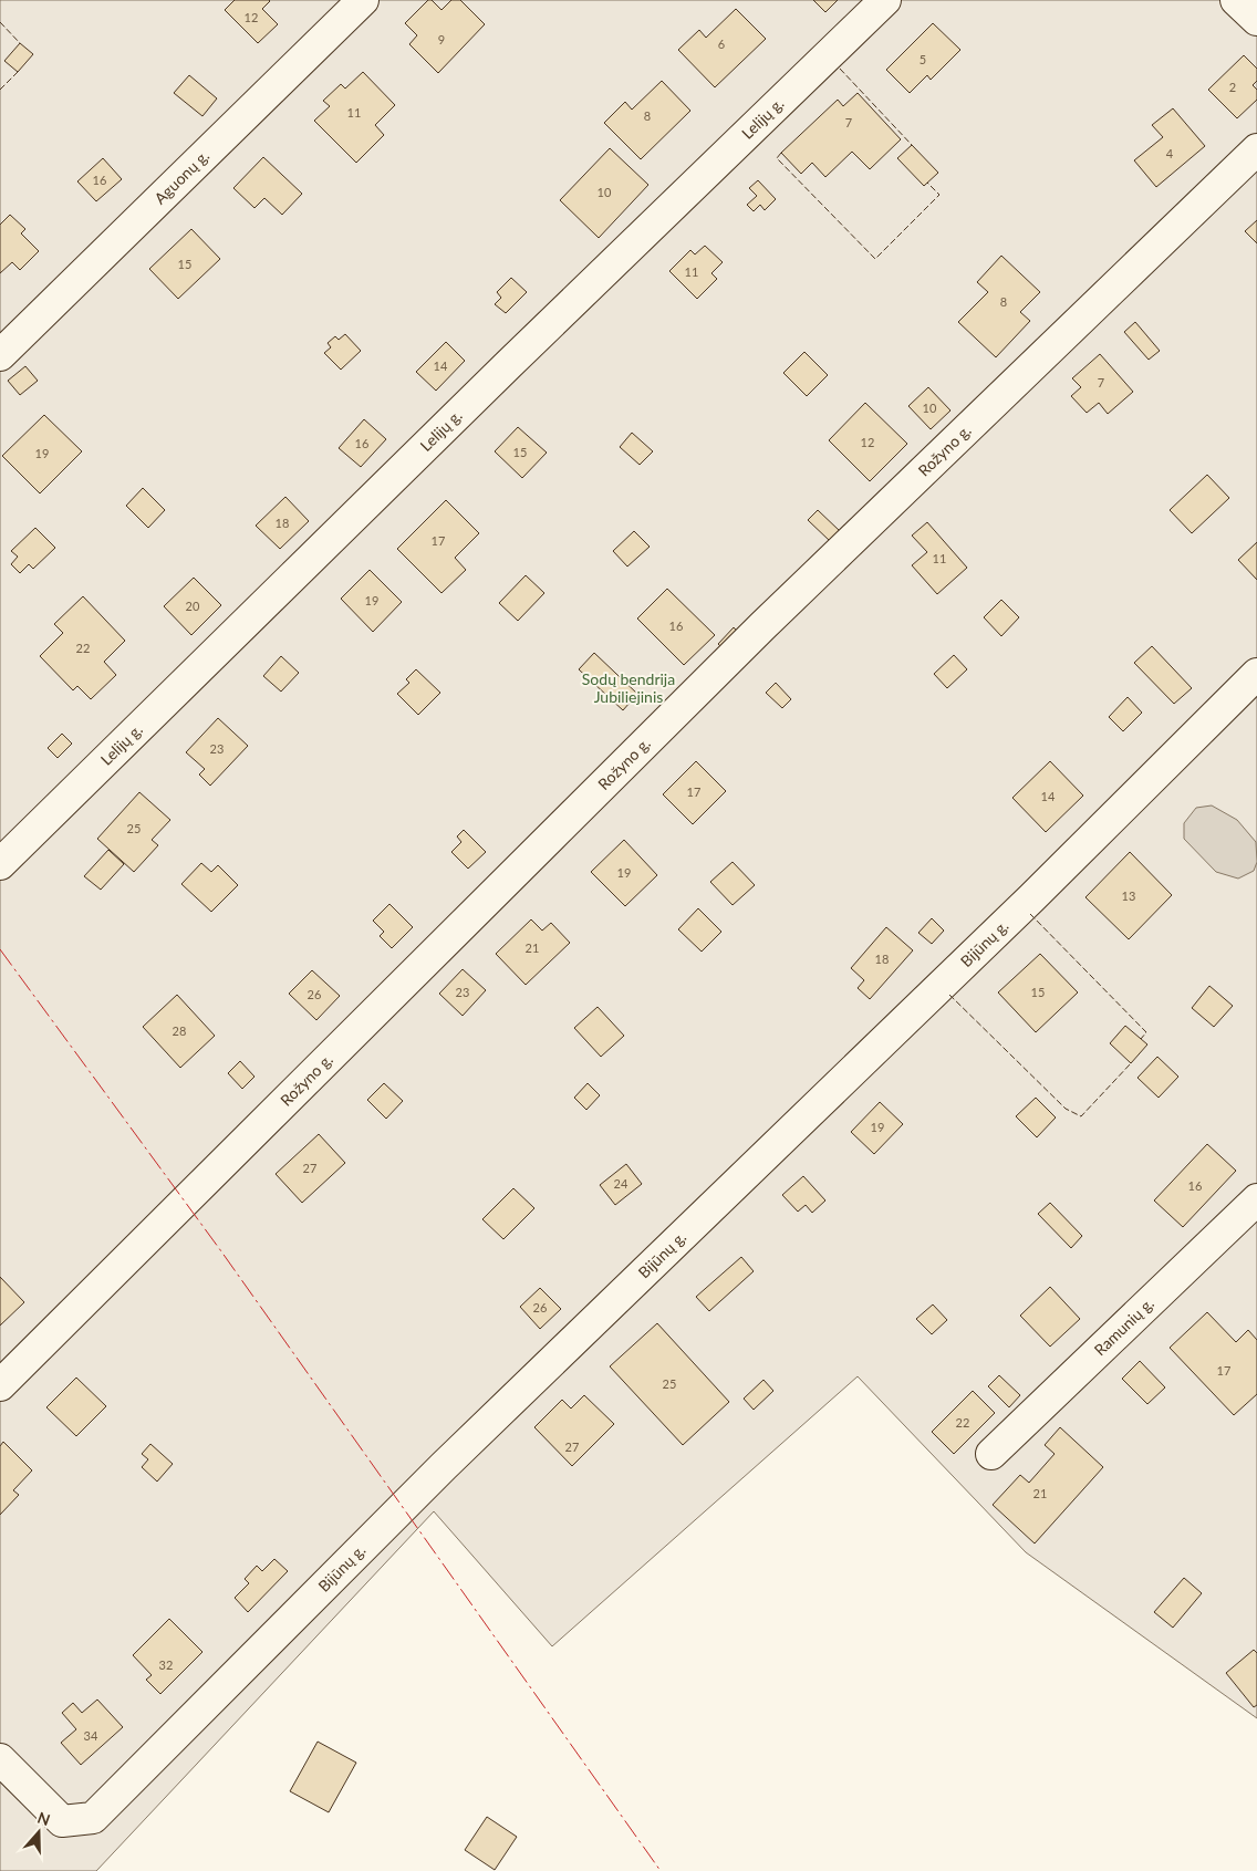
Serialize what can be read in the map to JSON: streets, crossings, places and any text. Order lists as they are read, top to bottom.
{
  "streets": {
    "street": [
      "Lelijų g.",
      "Aguonų g.",
      "Rožyno g.",
      "Bijūnų g.",
      "Ramunių g."
    ]
  },
  "parks": ["Sodų bendrija Jubiliejinis"],
  "house_numbers": [
    "12",
    "9",
    "6",
    "5",
    "2",
    "11",
    "8",
    "7",
    "4",
    "16",
    "10",
    "15",
    "11",
    "8",
    "14",
    "7",
    "10",
    "12",
    "16",
    "15",
    "19",
    "18",
    "17",
    "11",
    "19",
    "20",
    "16",
    "22",
    "23",
    "17",
    "14",
    "25",
    "19",
    "13",
    "21",
    "18",
    "23",
    "15",
    "26",
    "28",
    "19",
    "27",
    "24",
    "16",
    "26",
    "17",
    "25",
    "22",
    "27",
    "21",
    "32",
    "34"
  ],
  "north": "top"
}
